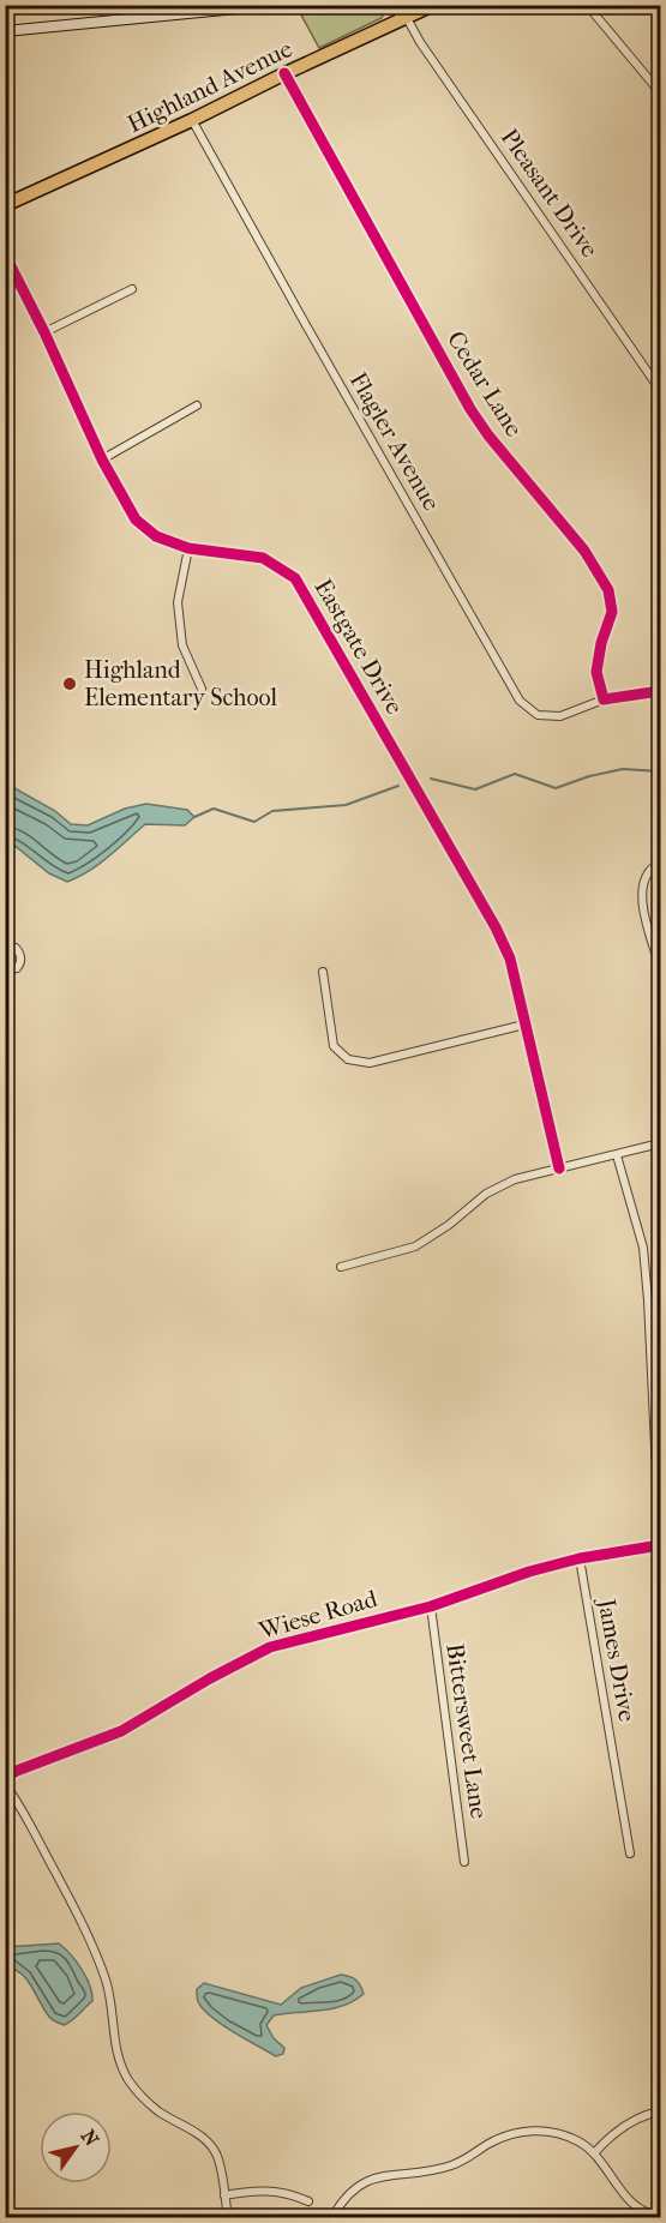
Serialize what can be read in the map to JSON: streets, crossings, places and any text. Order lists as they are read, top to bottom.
{
  "streets": {
    "highway": ["Highland Avenue"],
    "street": [
      "Pleasant Drive",
      "Cedar Lane",
      "Flagler Avenue",
      "Eastgate Drive",
      "Wiese Road",
      "James Drive",
      "Bittersweet Lane"
    ]
  },
  "crossings": [
    ["Highland Avenue", "Pleasant Drive"],
    ["Highland Avenue", "Cedar Lane"],
    ["Highland Avenue", "Flagler Avenue"],
    ["Cedar Lane", "Flagler Avenue"],
    ["Wiese Road", "James Drive"],
    ["Wiese Road", "Bittersweet Lane"]
  ],
  "places": ["Highland Elementary School"],
  "north": "top right"
}
